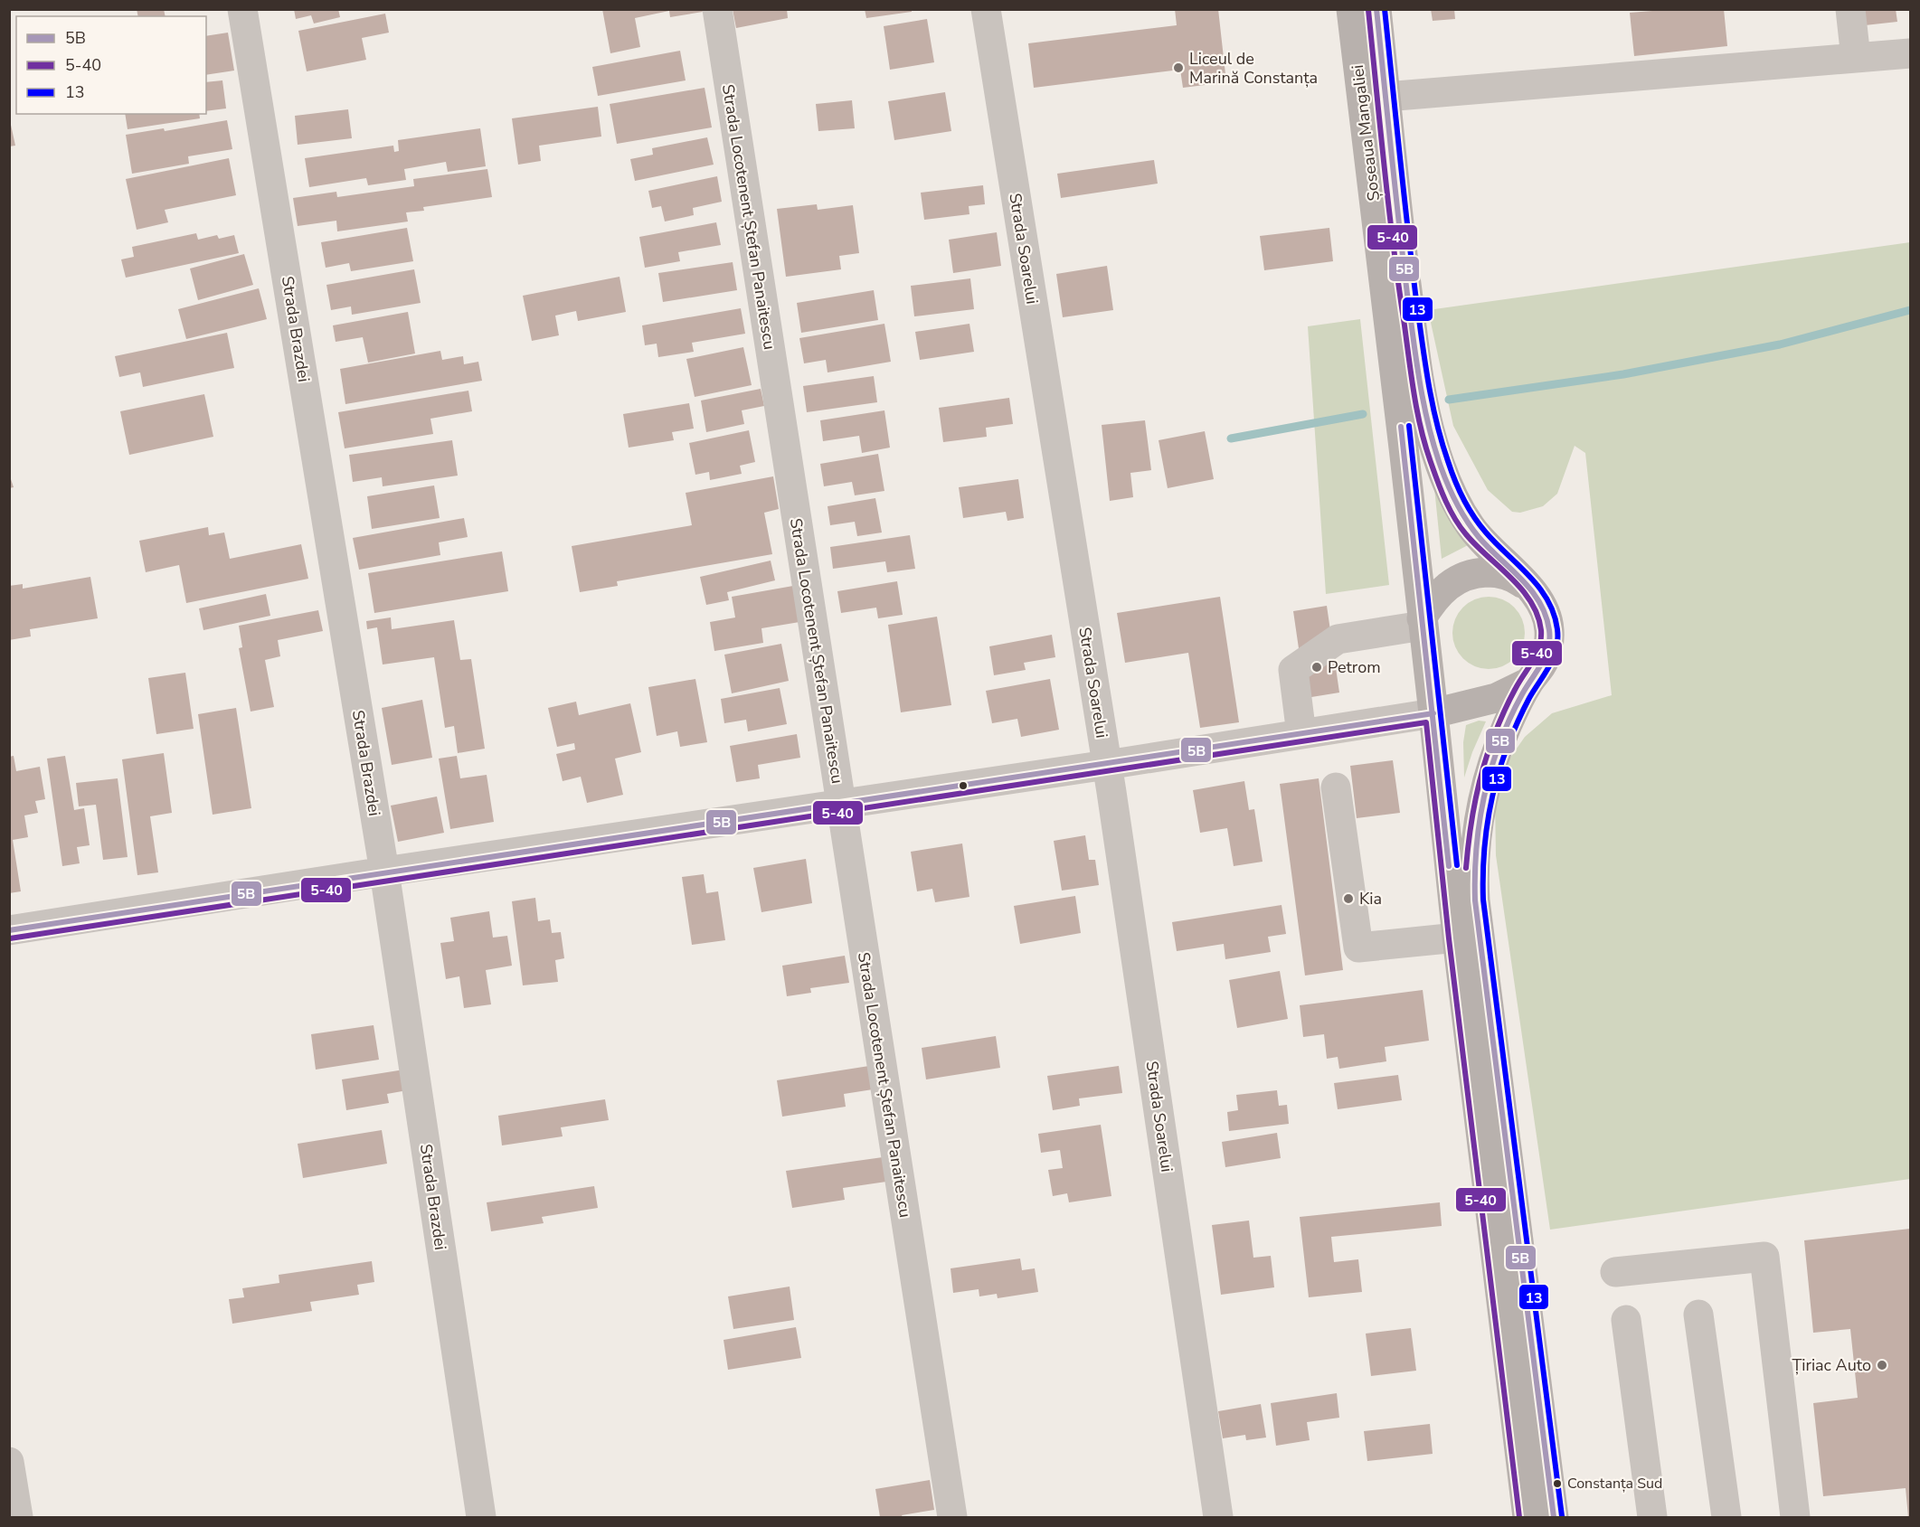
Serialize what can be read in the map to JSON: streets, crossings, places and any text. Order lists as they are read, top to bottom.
{
  "streets": {
    "main road": ["Șoseaua Mangaliei"],
    "street": ["Strada Locotenent Ștefan Panaitescu", "Strada Soarelui", "Strada Brazdei"]
  },
  "places": [
    "Liceul de Marină Constanța",
    "Petrom",
    "Kia",
    "Țiriac Auto",
    "Constanța Sud"
  ],
  "lines": ["transit line 5B", "transit line 13", "transit line 5-40"],
  "legend": ["5B", "5-40", "13"]
}
